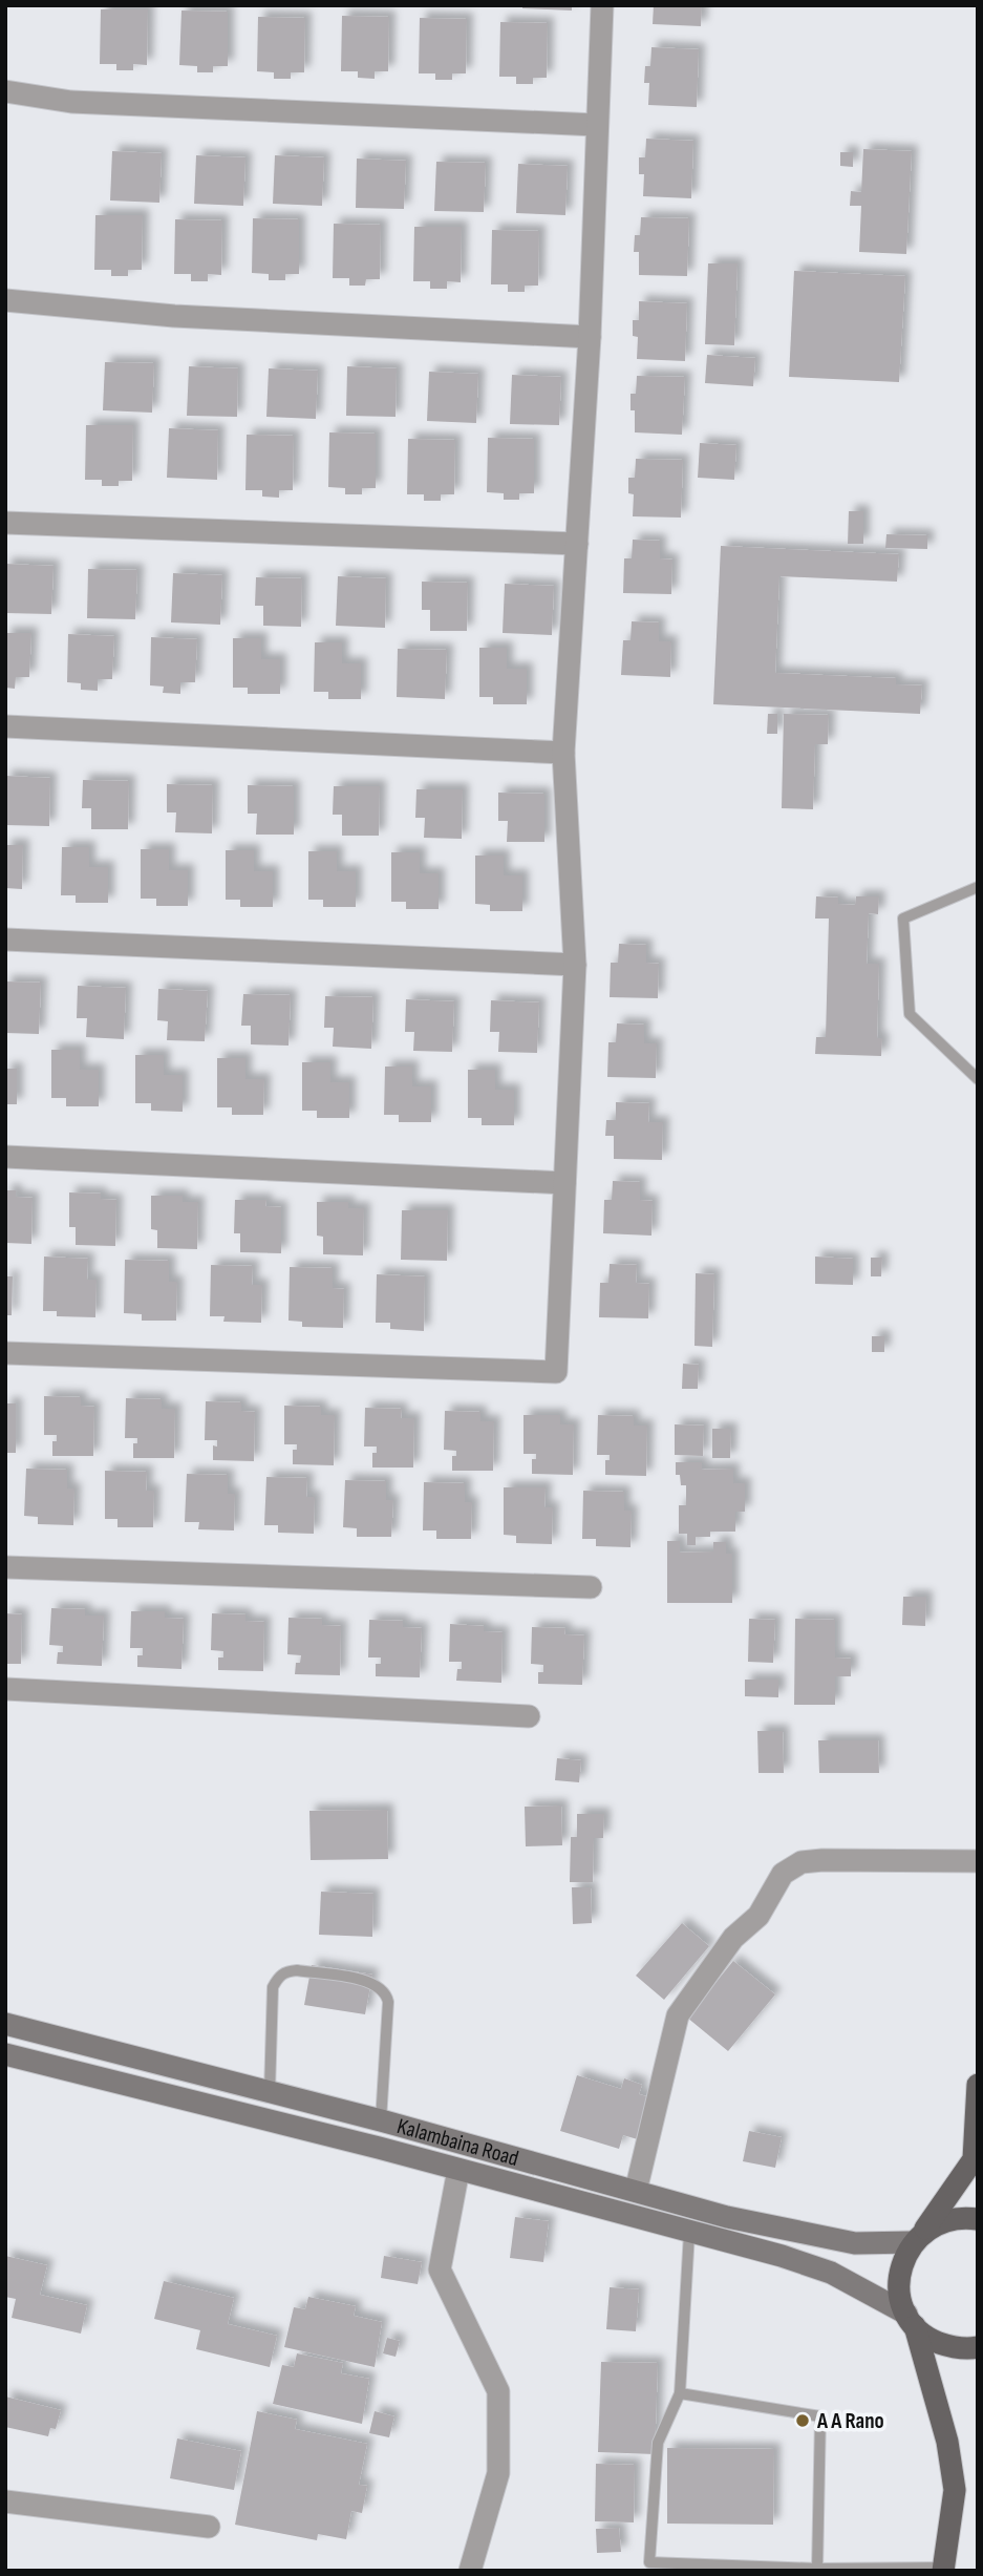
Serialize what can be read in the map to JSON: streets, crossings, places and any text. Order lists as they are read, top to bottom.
{
  "streets": {
    "main road": ["Kalambaina Road"]
  },
  "places": ["A A Rano"]
}
